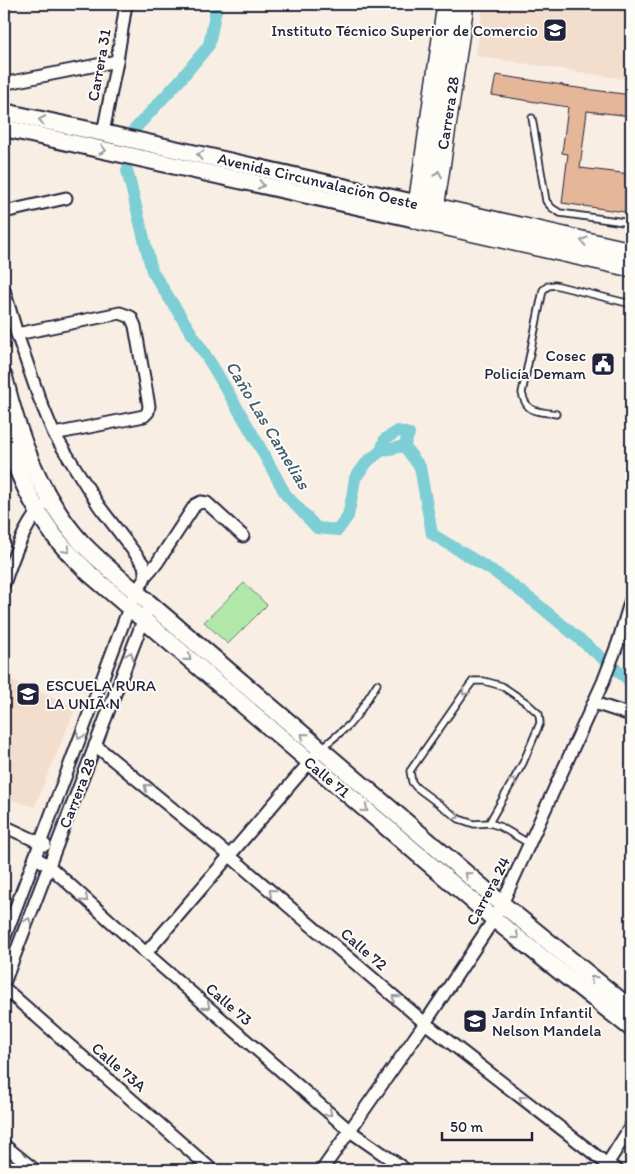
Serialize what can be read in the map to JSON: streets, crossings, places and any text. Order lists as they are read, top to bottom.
{
  "streets": {
    "main road": ["Carrera 28", "Avenida Circunvalación Oeste", "Calle 71"],
    "street": [
      "Carrera 31",
      "Carrera 24",
      "Calle 72",
      "Calle 73",
      "Calle 73A"
    ]
  },
  "crossings": [
    ["Carrera 31", "Avenida Circunvalación Oeste"],
    ["Carrera 28", "Avenida Circunvalación Oeste"],
    ["Carrera 28", "Calle 71"],
    ["Carrera 28", "Calle 72"],
    ["Carrera 28", "Calle 73"],
    ["Calle 71", "Carrera 24"],
    ["Carrera 24", "Calle 72"],
    ["Carrera 24", "Calle 73"]
  ],
  "one_way": ["Calle 72", "Calle 73"],
  "water": ["Caño Las Camelias"],
  "places": {
    "school or university": ["Instituto Técnico Superior de Comercio", "ESCUELA RURA LA UNIÃ‹N", "Jardín Infantil Nelson Mandela"],
    "public building": ["Cosec Policía Demam"]
  },
  "scale_bar": "50 m"
}
